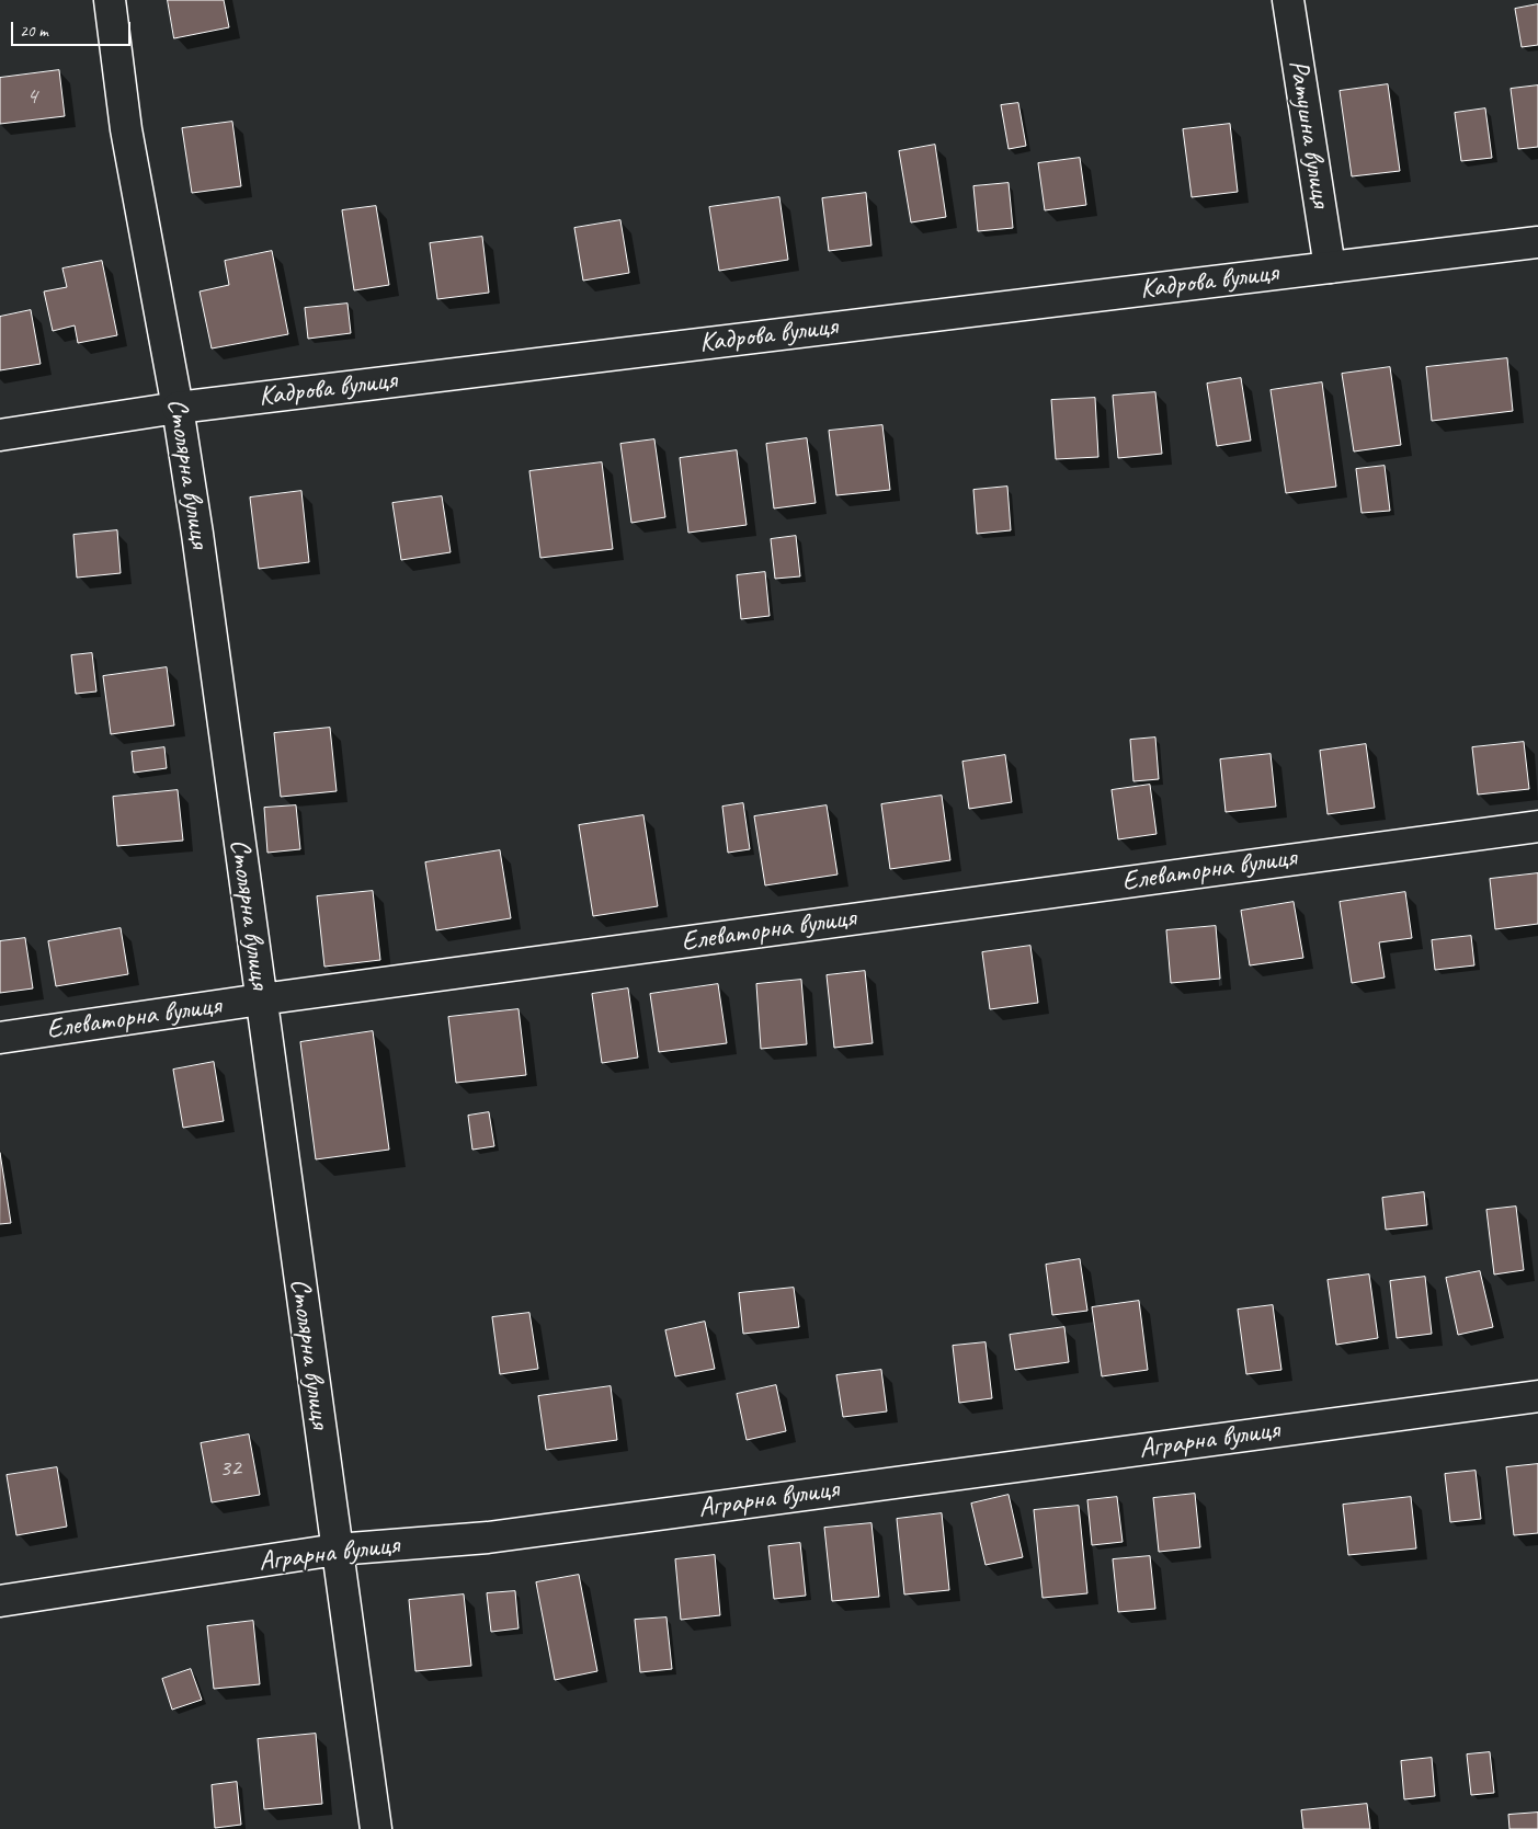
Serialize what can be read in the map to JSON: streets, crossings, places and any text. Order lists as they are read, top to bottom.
{
  "streets": {
    "street": [
      "Ратушна вулиця",
      "Кадрова вулиця",
      "Столярна вулиця",
      "Елеваторна вулиця",
      "Аграрна вулиця"
    ]
  },
  "crossings": [
    ["Ратушна вулиця", "Кадрова вулиця"],
    ["Кадрова вулиця", "Столярна вулиця"],
    ["Столярна вулиця", "Елеваторна вулиця"],
    ["Столярна вулиця", "Аграрна вулиця"]
  ],
  "house_numbers": ["4", "32"],
  "scale_bar": "20 m"
}
